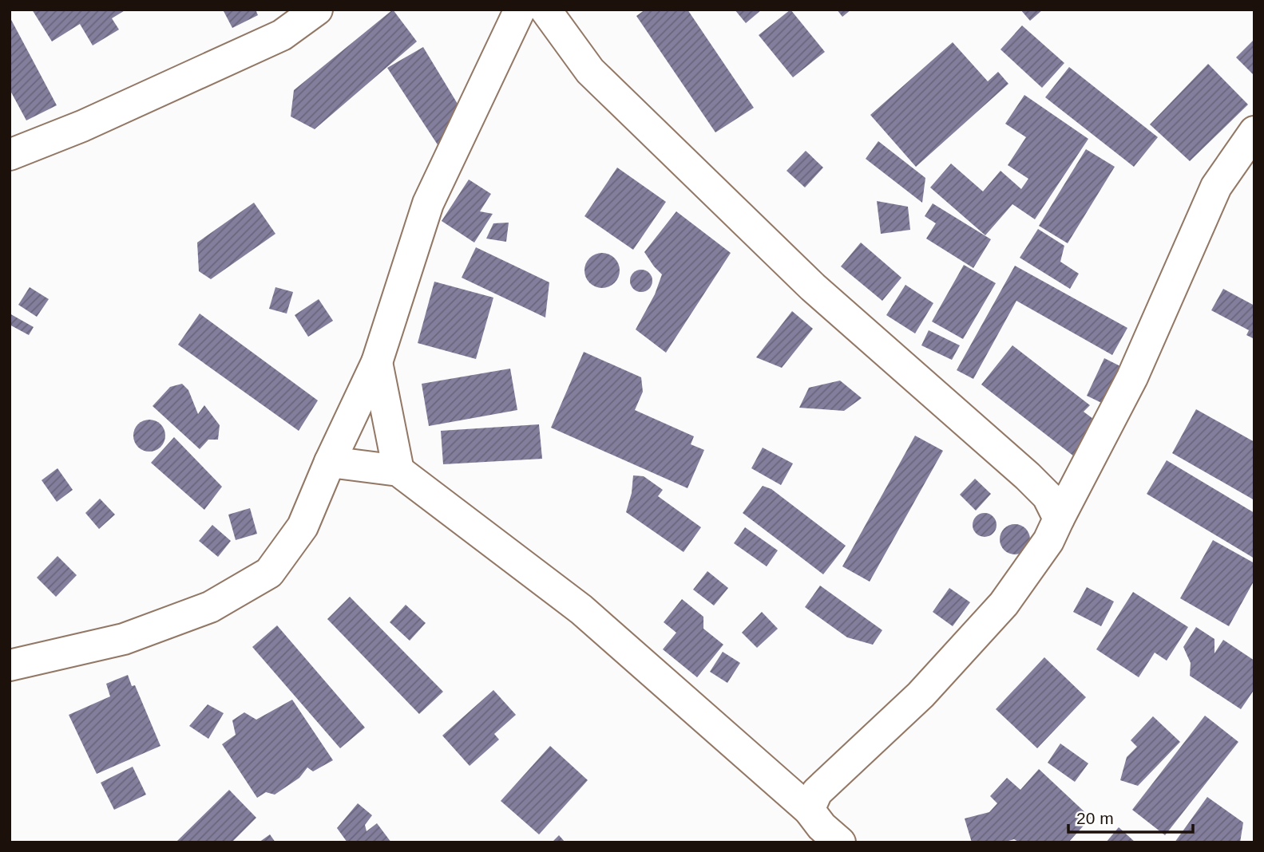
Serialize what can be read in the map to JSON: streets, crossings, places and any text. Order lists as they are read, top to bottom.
{
  "scale_bar": "20 m"
}
